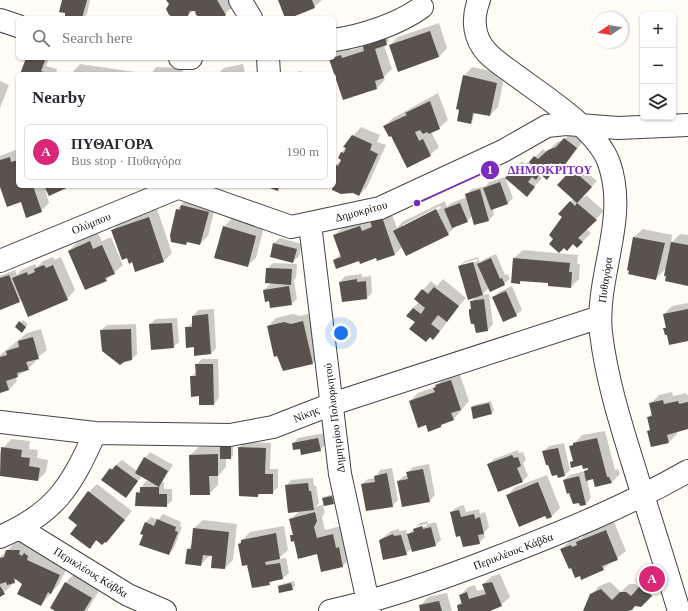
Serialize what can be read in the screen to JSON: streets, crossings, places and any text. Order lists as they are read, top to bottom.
{
  "streets": {
    "street": [
      "Δημοκρίτου",
      "Ολύμπου",
      "Πυθαγόρα",
      "Νίκης",
      "Δημητρίου Πολιορκητού",
      "Περικλέους Κάβδα"
    ]
  },
  "crossings": [
    ["Δημοκρίτου", "Πυθαγόρα"],
    ["Δημοκρίτου", "Δημητρίου Πολιορκητού"],
    ["Πυθαγόρα", "Νίκης"],
    ["Πυθαγόρα", "Περικλέους Κάβδα"],
    ["Νίκης", "Δημητρίου Πολιορκητού"],
    ["Δημητρίου Πολιορκητού", "Περικλέους Κάβδα"]
  ],
  "places": ["ΔΗΜΟΚΡΙΤΟΥ"],
  "north": "left",
  "page": {
    "map_buttons": ["+", "−"],
    "search": "Search here",
    "heading": "Nearby",
    "list": [
      {
        "mark": "A",
        "name": "ΠΥΘΑΓΟΡΑ",
        "note": "Bus stop · Πυθαγόρα",
        "value": "190 m"
      }
    ],
    "pins": "A"
  }
}
